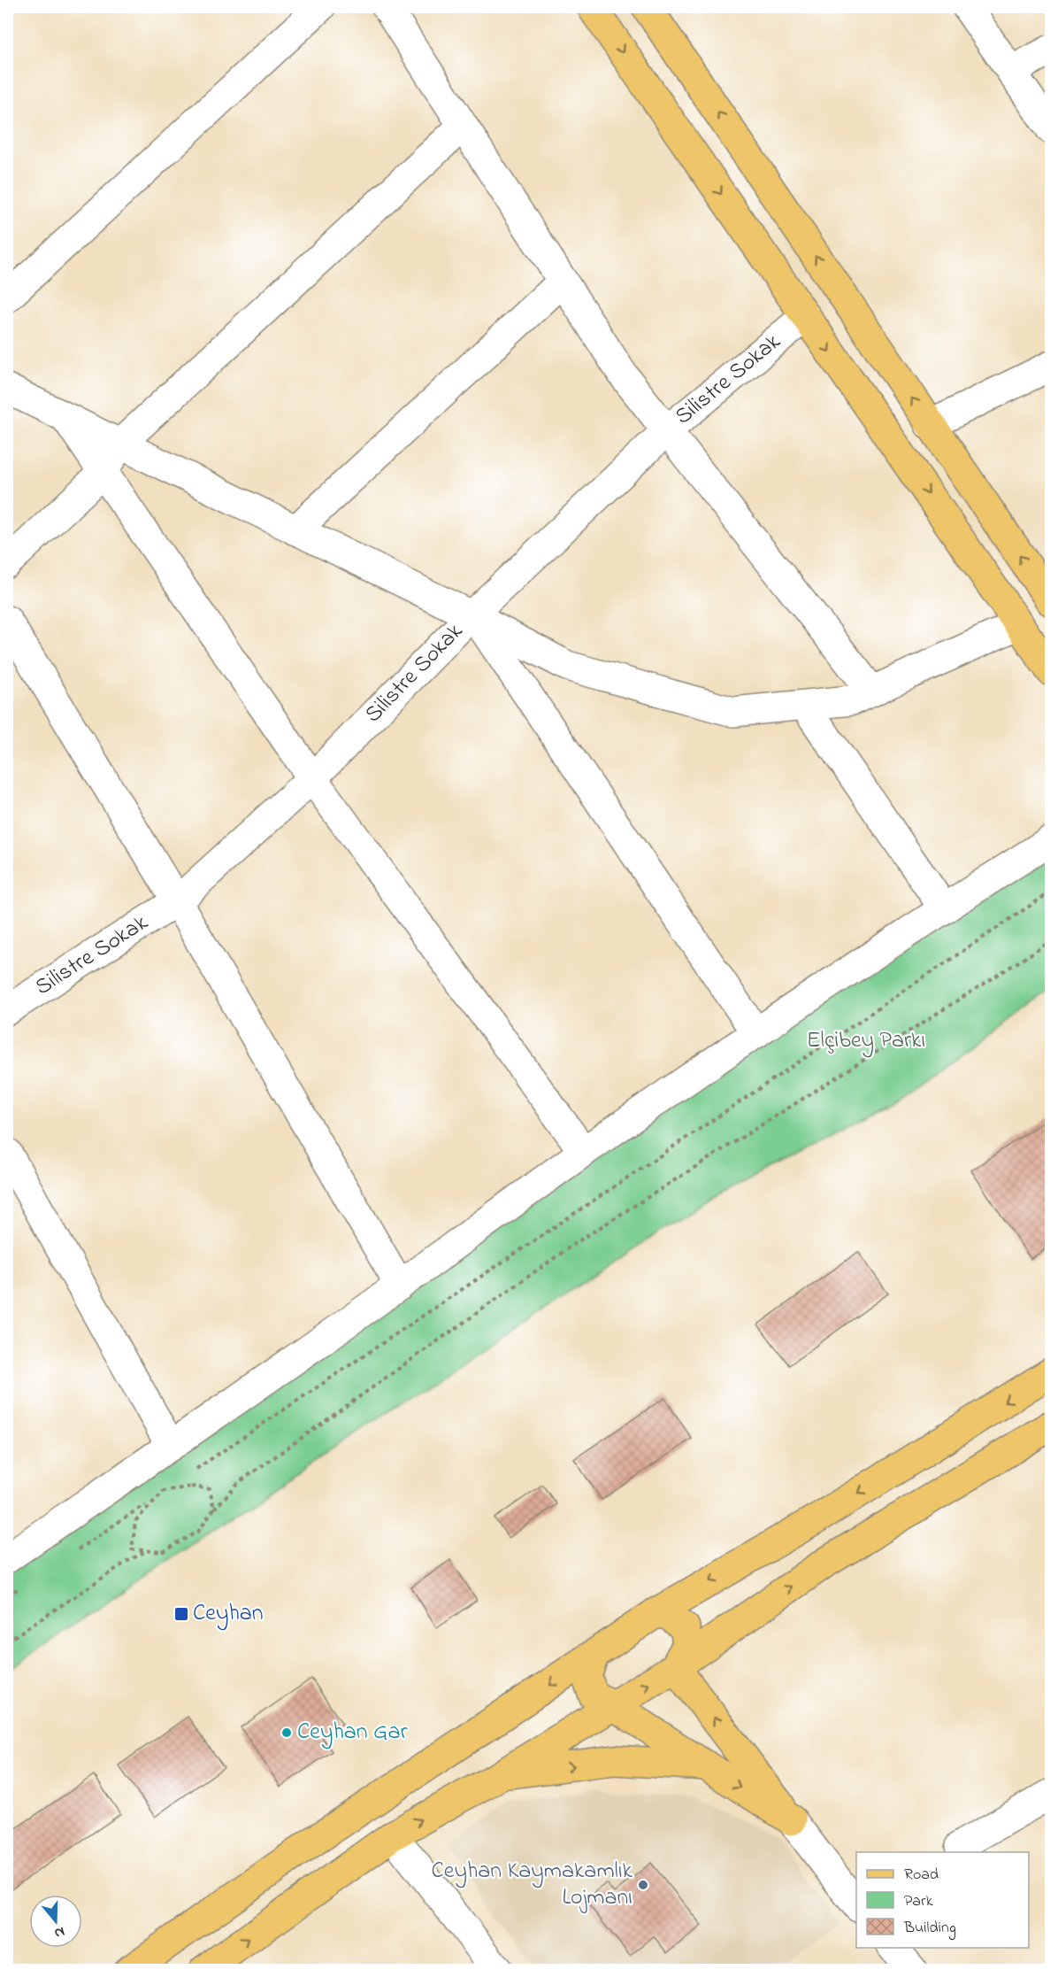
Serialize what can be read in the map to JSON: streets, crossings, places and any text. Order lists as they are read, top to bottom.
{
  "streets": {
    "street": ["Silistre Sokak"]
  },
  "parks": ["Elçibey Parkı"],
  "places": {
    "transit": ["Ceyhan"],
    "other": ["Ceyhan Gar", "Ceyhan Kaymakamlık Lojmanı"]
  },
  "legend": ["Road", "Park", "Building"],
  "north": "bottom"
}
